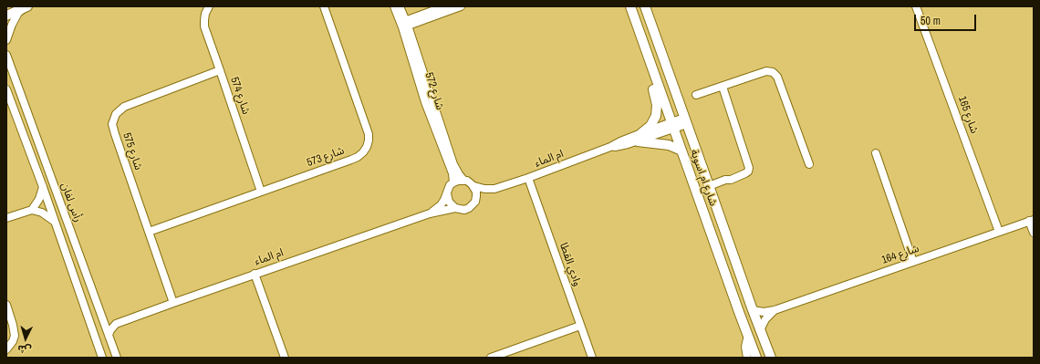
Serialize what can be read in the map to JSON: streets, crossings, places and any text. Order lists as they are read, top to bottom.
{
  "streets": {
    "street": [
      "شارع 572",
      "شارع 574",
      "شارع 165",
      "شارع 575",
      "شارع 573",
      "ام الماء",
      "شارع ام اسوية",
      "رأس لفان",
      "شارع 164",
      "وادي القطا"
    ]
  },
  "crossings": [
    ["شارع 572", "ام الماء"],
    ["شارع 574", "شارع 575"],
    ["شارع 574", "شارع 573"],
    ["شارع 165", "شارع 164"],
    ["شارع 575", "شارع 573"],
    ["شارع 575", "ام الماء"],
    ["ام الماء", "شارع ام اسوية"],
    ["ام الماء", "وادي القطا"],
    ["شارع ام اسوية", "شارع 164"]
  ],
  "scale_bar": "50 m",
  "north": "bottom"
}
